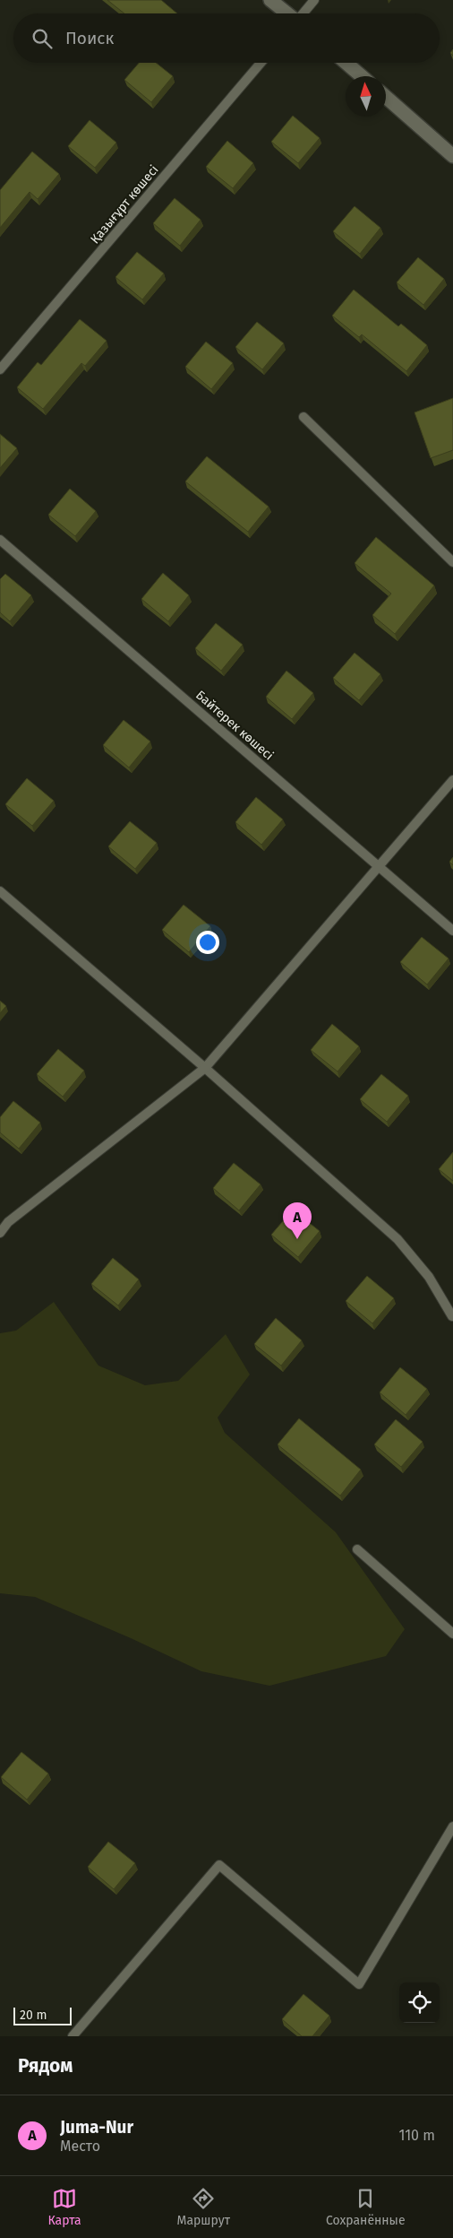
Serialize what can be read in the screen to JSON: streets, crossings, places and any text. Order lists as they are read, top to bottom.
{
  "streets": {
    "lane": ["Қазығұрт көшесі", "Байтерек көшесі"]
  },
  "scale_bar": "20 m",
  "north": "top",
  "page": {
    "search": "Поиск",
    "pins": "A",
    "scale": "20 m",
    "heading": "Рядом",
    "list": [
      {
        "mark": "A",
        "name": "Juma-Nur",
        "note": "Место",
        "value": "110 m"
      }
    ],
    "nav": ["Карта", "Маршрут", "Сохранённые"]
  }
}
